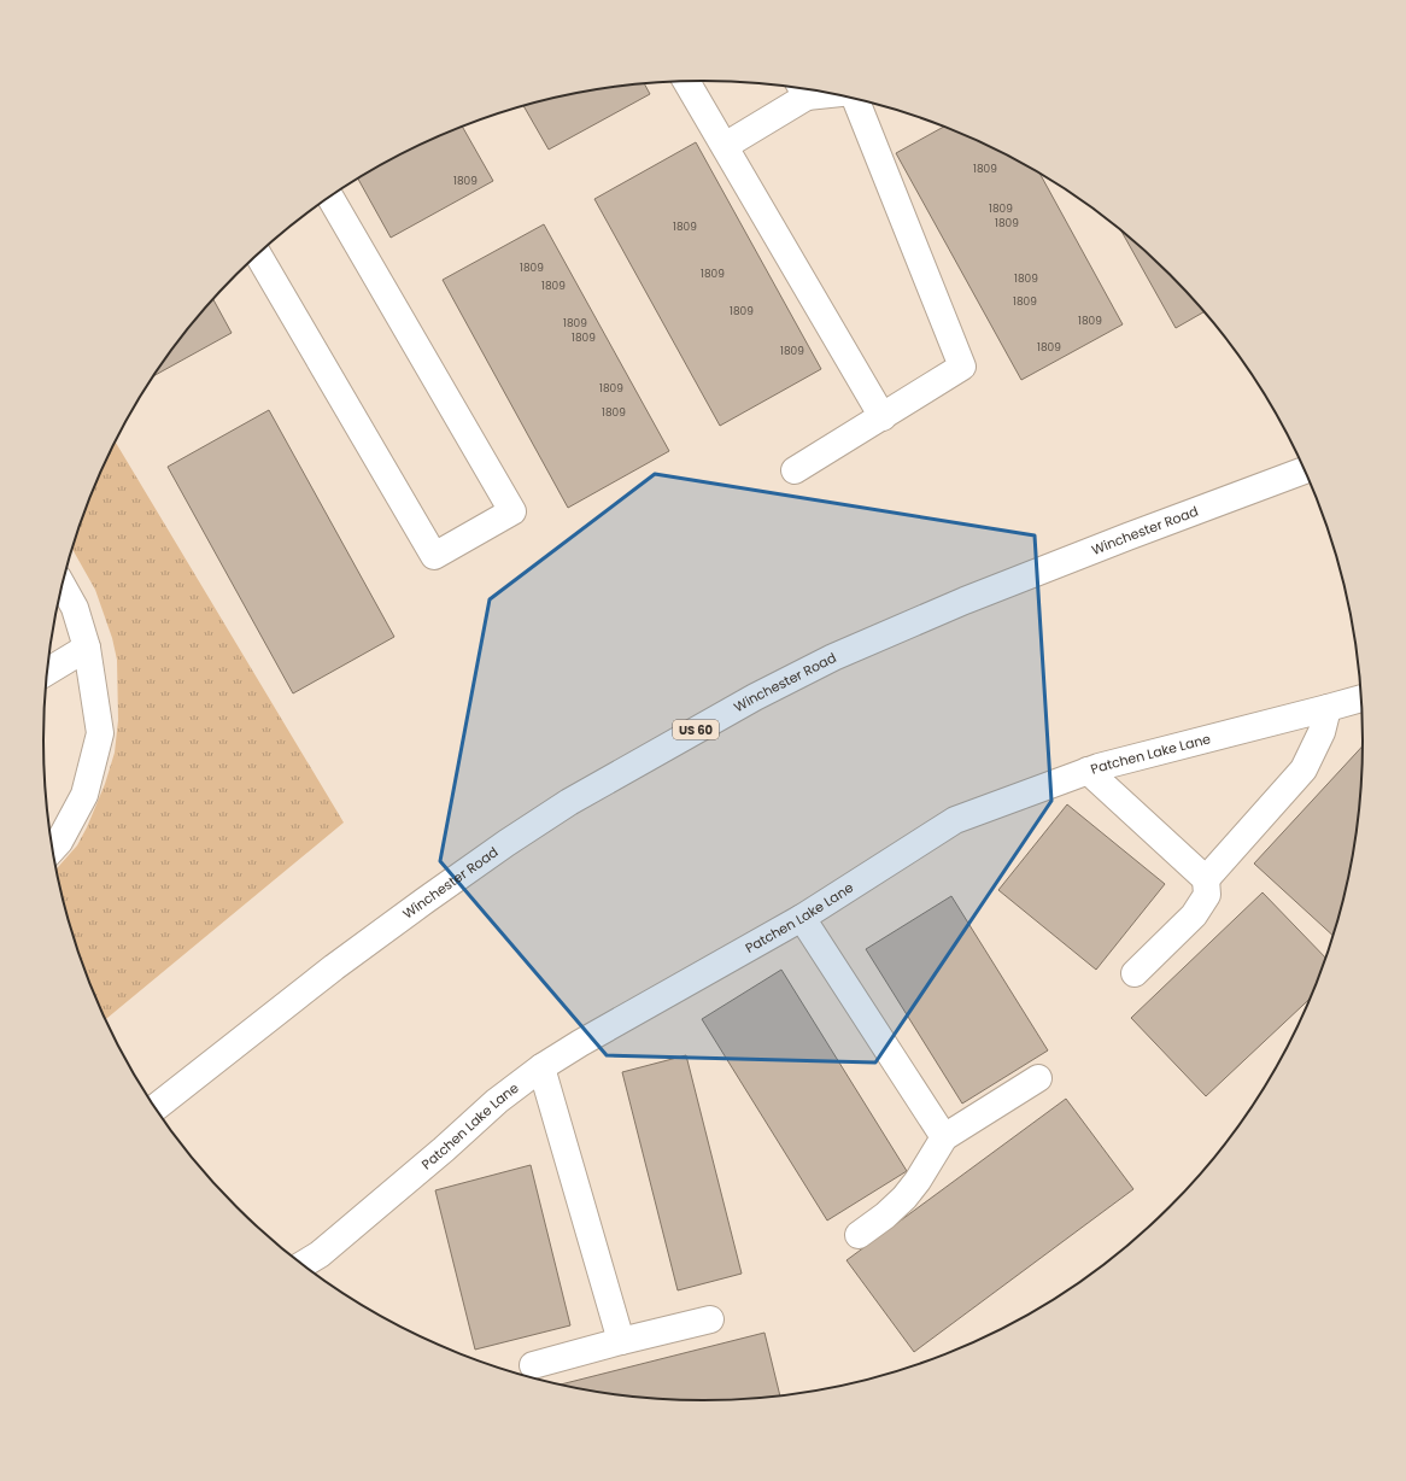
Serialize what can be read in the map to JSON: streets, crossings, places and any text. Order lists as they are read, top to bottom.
{
  "streets": {
    "main road": ["Winchester Road", "US 60", "Patchen Lake Lane"]
  },
  "house_numbers": [
    "1809",
    "1809",
    "1809",
    "1809",
    "1809",
    "1809",
    "1809",
    "1809",
    "1809",
    "1809",
    "1809",
    "1809",
    "1809",
    "1809",
    "1809",
    "1809",
    "1809",
    "1809"
  ]
}
